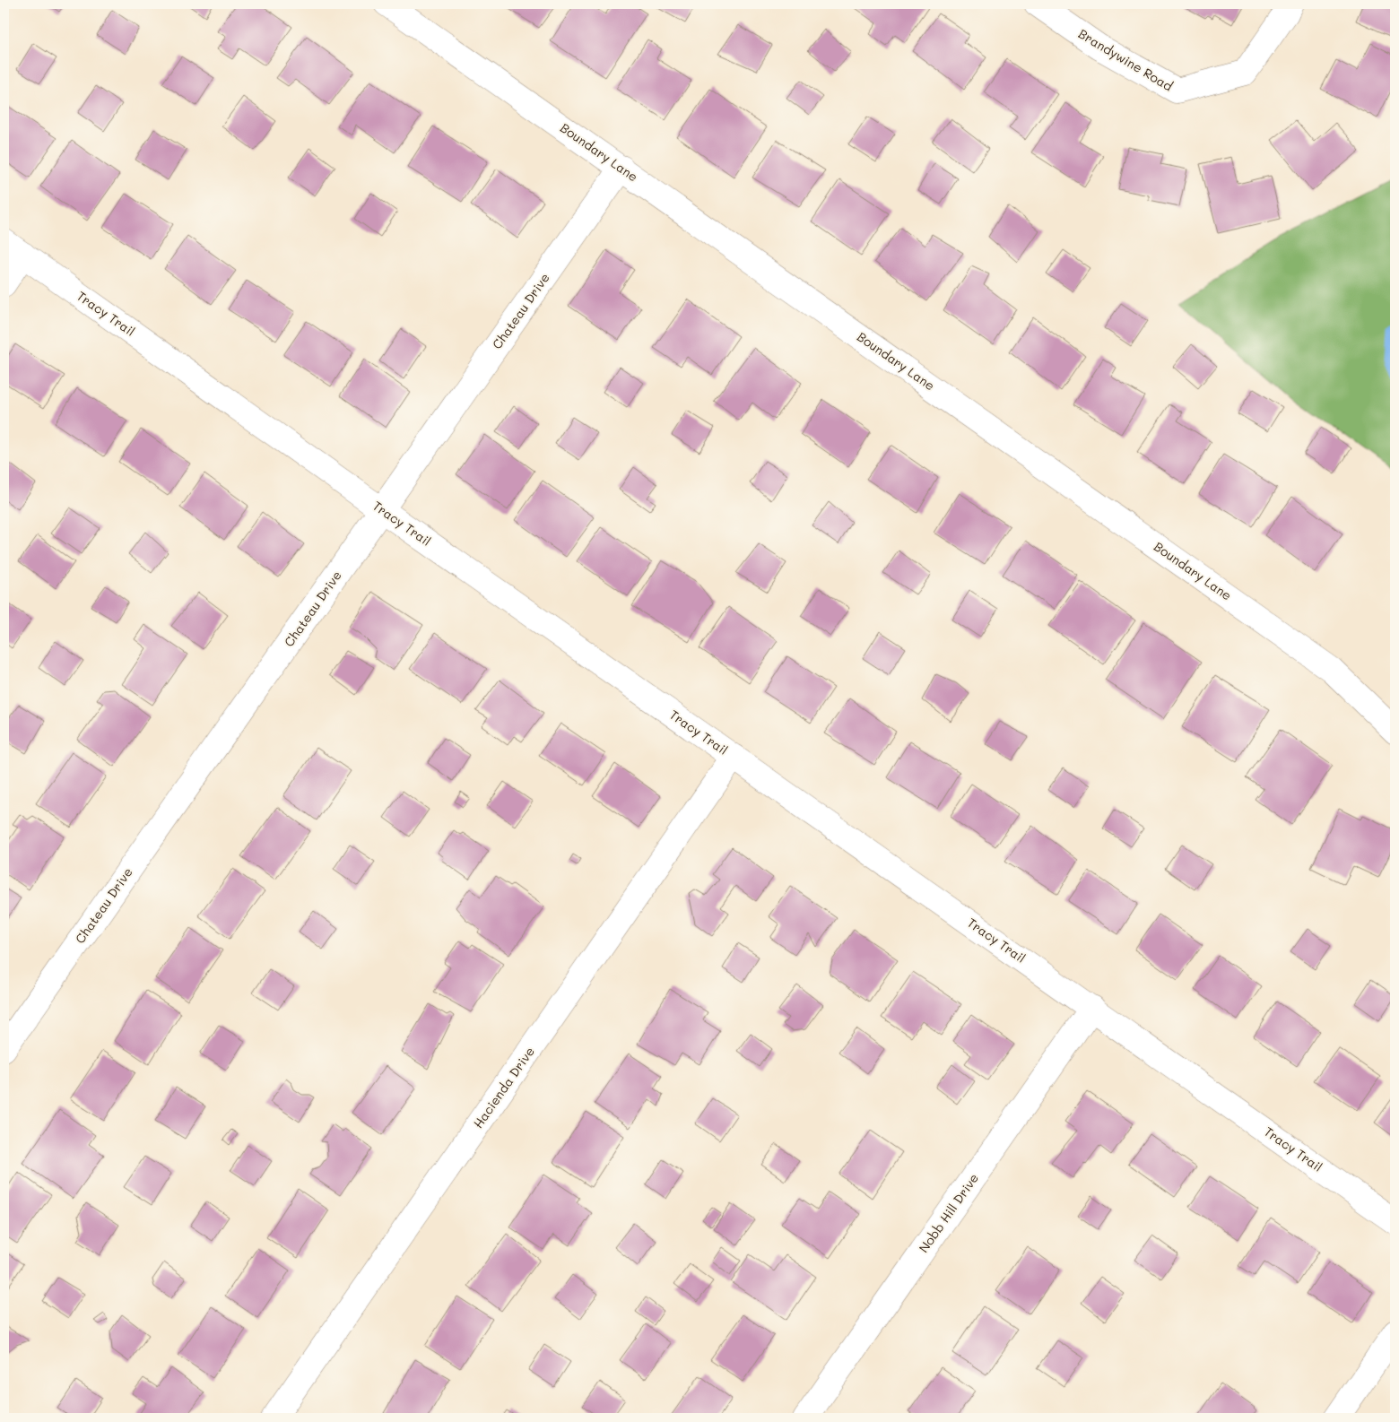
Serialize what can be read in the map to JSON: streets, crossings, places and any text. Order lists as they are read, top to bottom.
{
  "streets": {
    "street": [
      "Brandywine Road",
      "Boundary Lane",
      "Chateau Drive",
      "Tracy Trail",
      "Hacienda Drive",
      "Nobb Hill Drive"
    ]
  },
  "crossings": [
    ["Boundary Lane", "Chateau Drive"],
    ["Chateau Drive", "Tracy Trail"],
    ["Tracy Trail", "Hacienda Drive"],
    ["Tracy Trail", "Nobb Hill Drive"]
  ]
}
